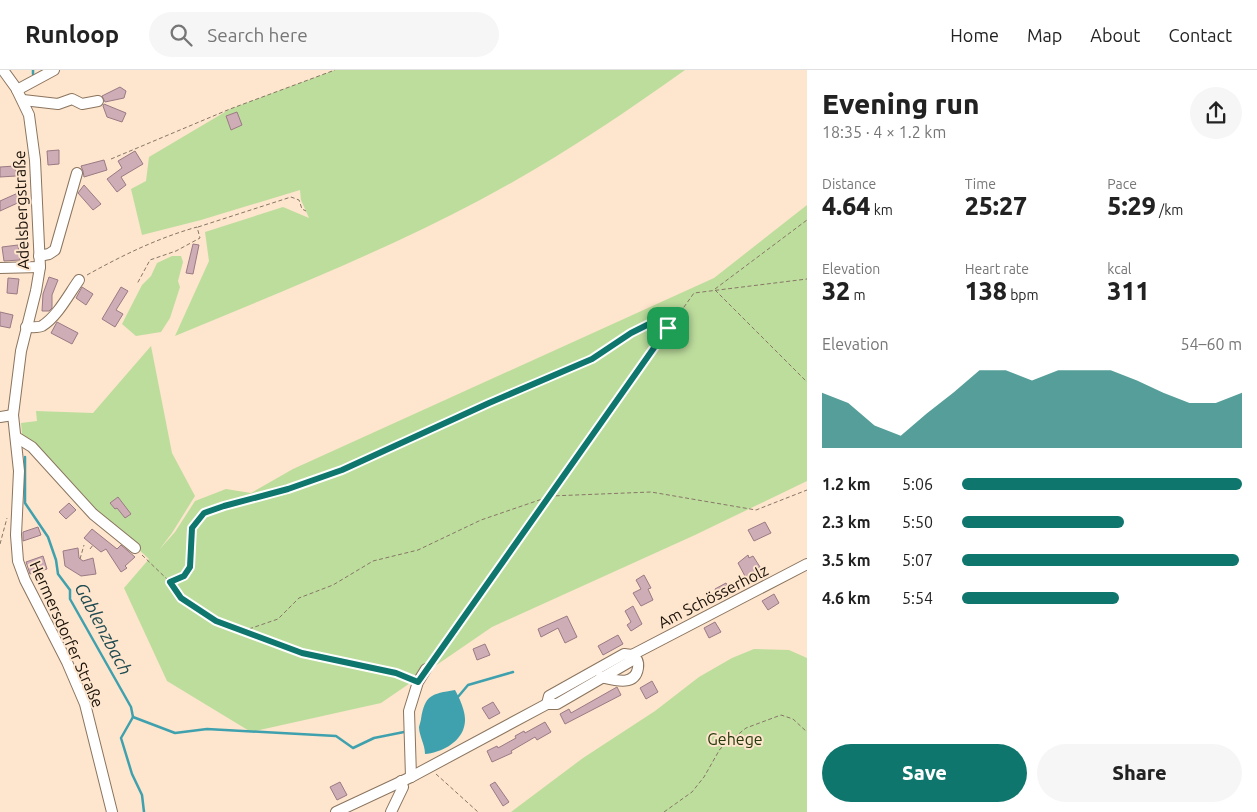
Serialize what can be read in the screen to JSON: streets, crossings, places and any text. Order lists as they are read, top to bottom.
{
  "streets": {
    "street": ["Adelsbergstraße", "Am Schösserholz", "Hermersdorfer Straße"]
  },
  "crossings": [
    ["Adelsbergstraße", "Hermersdorfer Straße"]
  ],
  "water": ["Gablenzbach"],
  "parks": ["Gehege"],
  "page": {
    "header": "Runloop",
    "search": "Search here",
    "nav": [
      "Home",
      "Map",
      "About",
      "Contact"
    ],
    "heading": ["Evening run", "18:35 · 4 × 1.2 km"],
    "stats": [
      ["Distance", "4.64 km"],
      ["Time", "25:27"],
      ["Pace", "5:29 /km"],
      ["Elevation", "32 m"],
      ["Heart rate", "138 bpm"],
      ["kcal", "311"]
    ],
    "chart": ["Elevation", "54–60 m"],
    "list": [
      {
        "name": "1.2 km",
        "note": "5:06"
      },
      {
        "name": "2.3 km",
        "note": "5:50"
      },
      {
        "name": "3.5 km",
        "note": "5:07"
      },
      {
        "name": "4.6 km",
        "note": "5:54"
      }
    ],
    "buttons": ["Save", "Share"]
  }
}
